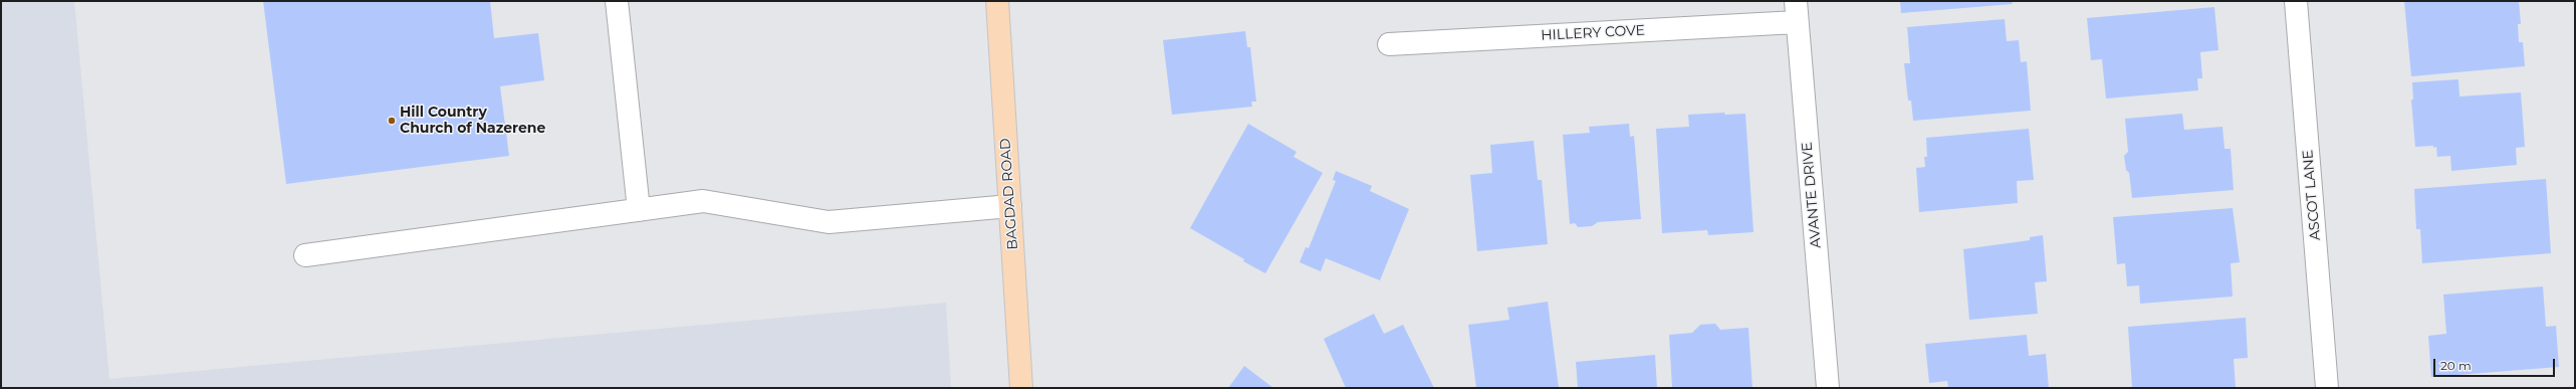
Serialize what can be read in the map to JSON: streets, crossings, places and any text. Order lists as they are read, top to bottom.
{
  "streets": {
    "main road": ["BAGDAD ROAD"],
    "street": ["HILLERY COVE", "AVANTE DRIVE", "ASCOT LANE"]
  },
  "crossings": [
    ["HILLERY COVE", "AVANTE DRIVE"]
  ],
  "places": ["Hill Country Church of Nazerene"],
  "scale_bar": "20 m"
}
